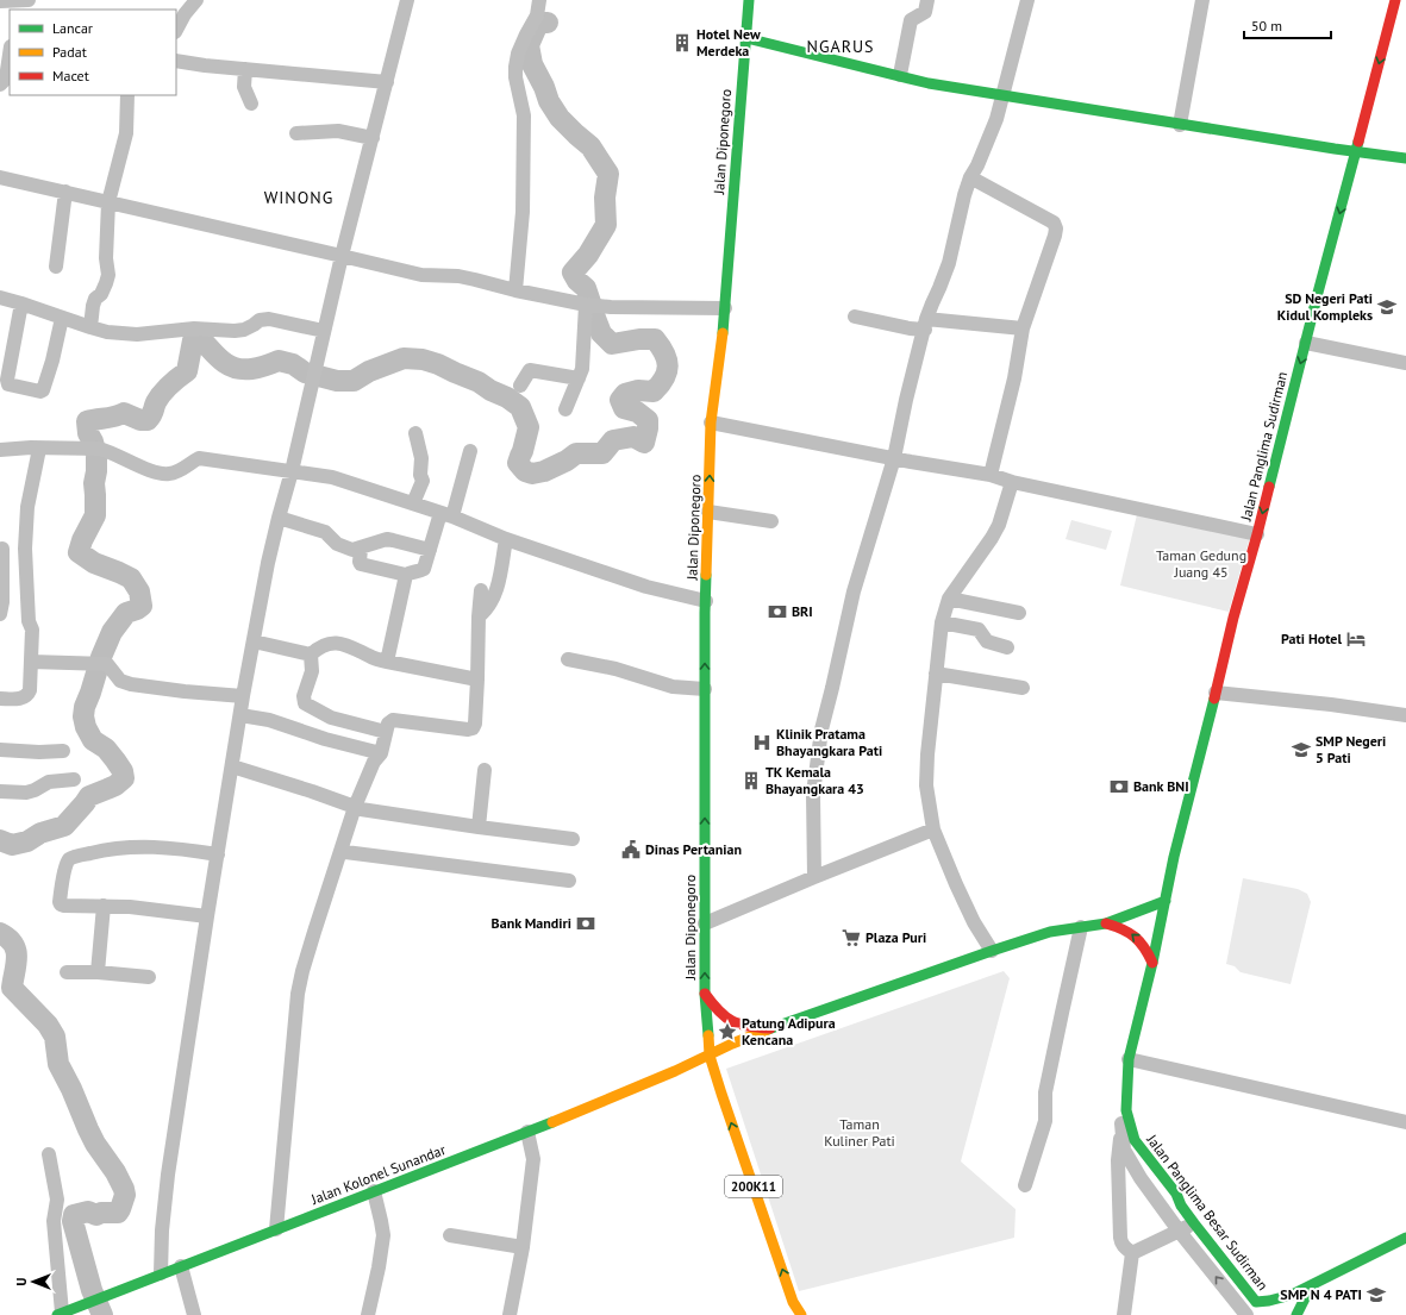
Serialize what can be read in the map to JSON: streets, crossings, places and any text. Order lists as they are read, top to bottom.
{
  "streets": {
    "main road": [
      "Jalan Diponegoro",
      "Jalan Panglima Sudirman",
      "Jalan Kolonel Sunandar",
      "200K11",
      "Jalan Panglima Besar Sudirman"
    ]
  },
  "crossings": [
    ["Jalan Diponegoro", "Jalan Kolonel Sunandar"],
    ["Jalan Diponegoro", "200K11"],
    ["Jalan Panglima Sudirman", "Jalan Panglima Besar Sudirman"],
    ["Jalan Kolonel Sunandar", "200K11"]
  ],
  "one_way": ["Jalan Diponegoro", "Jalan Panglima Sudirman"],
  "districts": ["NGARUS", "WINONG"],
  "parks": ["Taman Gedung Juang 45", "Taman Kuliner Pati"],
  "places": {
    "building": ["Hotel New Merdeka", "TK Kemala Bhayangkara 43"],
    "school or university": ["SD Negeri Pati Kidul Kompleks", "SMP Negeri 5 Pati", "SMP N 4 PATI"],
    "bank": ["BRI", "Bank BNI", "Bank Mandiri"],
    "hotel": ["Pati Hotel"],
    "hospital": ["Klinik Pratama Bhayangkara Pati"],
    "public building": ["Dinas Pertanian"],
    "supermarket": ["Plaza Puri"],
    "place": ["Patung Adipura Kencana"]
  },
  "legend": ["Lancar", "Padat", "Macet"],
  "scale_bar": "50 m",
  "north": "left"
}
